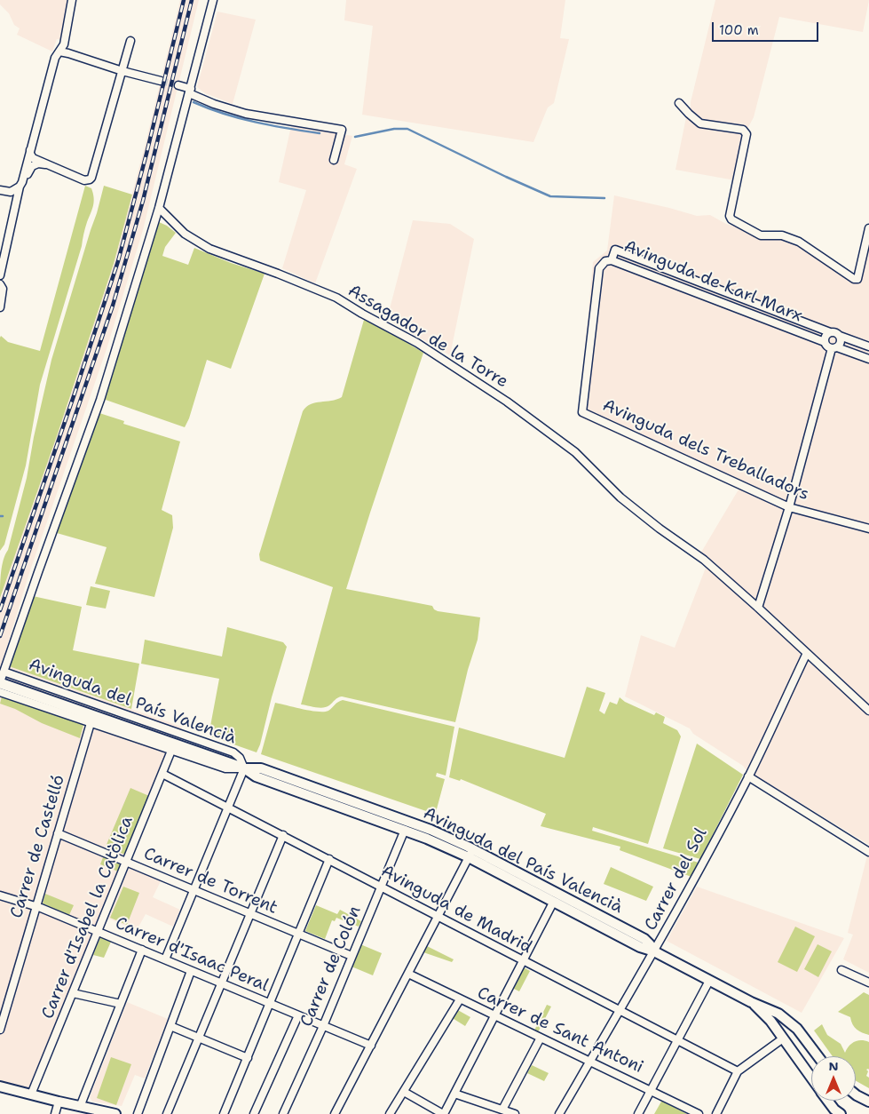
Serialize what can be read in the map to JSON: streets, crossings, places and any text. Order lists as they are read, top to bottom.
{
  "streets": {
    "street": [
      "Avinguda de Karl Marx",
      "Assagador de la Torre",
      "Avinguda dels Treballadors",
      "Avinguda del País Valencià",
      "Carrer de Castelló",
      "Carrer del Sol",
      "Carrer de Torrent",
      "Avinguda de Madrid",
      "Carrer d'Isabel la Catòlica",
      "Carrer d'Isaac Peral",
      "Carrer de Colón",
      "Carrer de Sant Antoni"
    ]
  },
  "crossings": [
    ["Avinguda de Karl Marx", "Avinguda dels Treballadors"],
    ["Assagador de la Torre", "Carrer del Sol"],
    ["Avinguda del País Valencià", "Carrer de Castelló"],
    ["Avinguda del País Valencià", "Carrer del Sol"],
    ["Avinguda del País Valencià", "Carrer d'Isabel la Catòlica"],
    ["Avinguda del País Valencià", "Carrer de Colón"],
    ["Carrer de Castelló", "Carrer de Torrent"],
    ["Carrer de Castelló", "Carrer d'Isaac Peral"],
    ["Carrer del Sol", "Avinguda de Madrid"],
    ["Carrer del Sol", "Carrer de Sant Antoni"],
    ["Carrer de Torrent", "Carrer d'Isabel la Catòlica"],
    ["Carrer de Torrent", "Carrer de Colón"],
    ["Avinguda de Madrid", "Carrer d'Isabel la Catòlica"],
    ["Avinguda de Madrid", "Carrer de Colón"],
    ["Carrer d'Isabel la Catòlica", "Carrer d'Isaac Peral"],
    ["Carrer d'Isaac Peral", "Carrer de Colón"]
  ],
  "scale_bar": "100 m",
  "north": "top"
}
